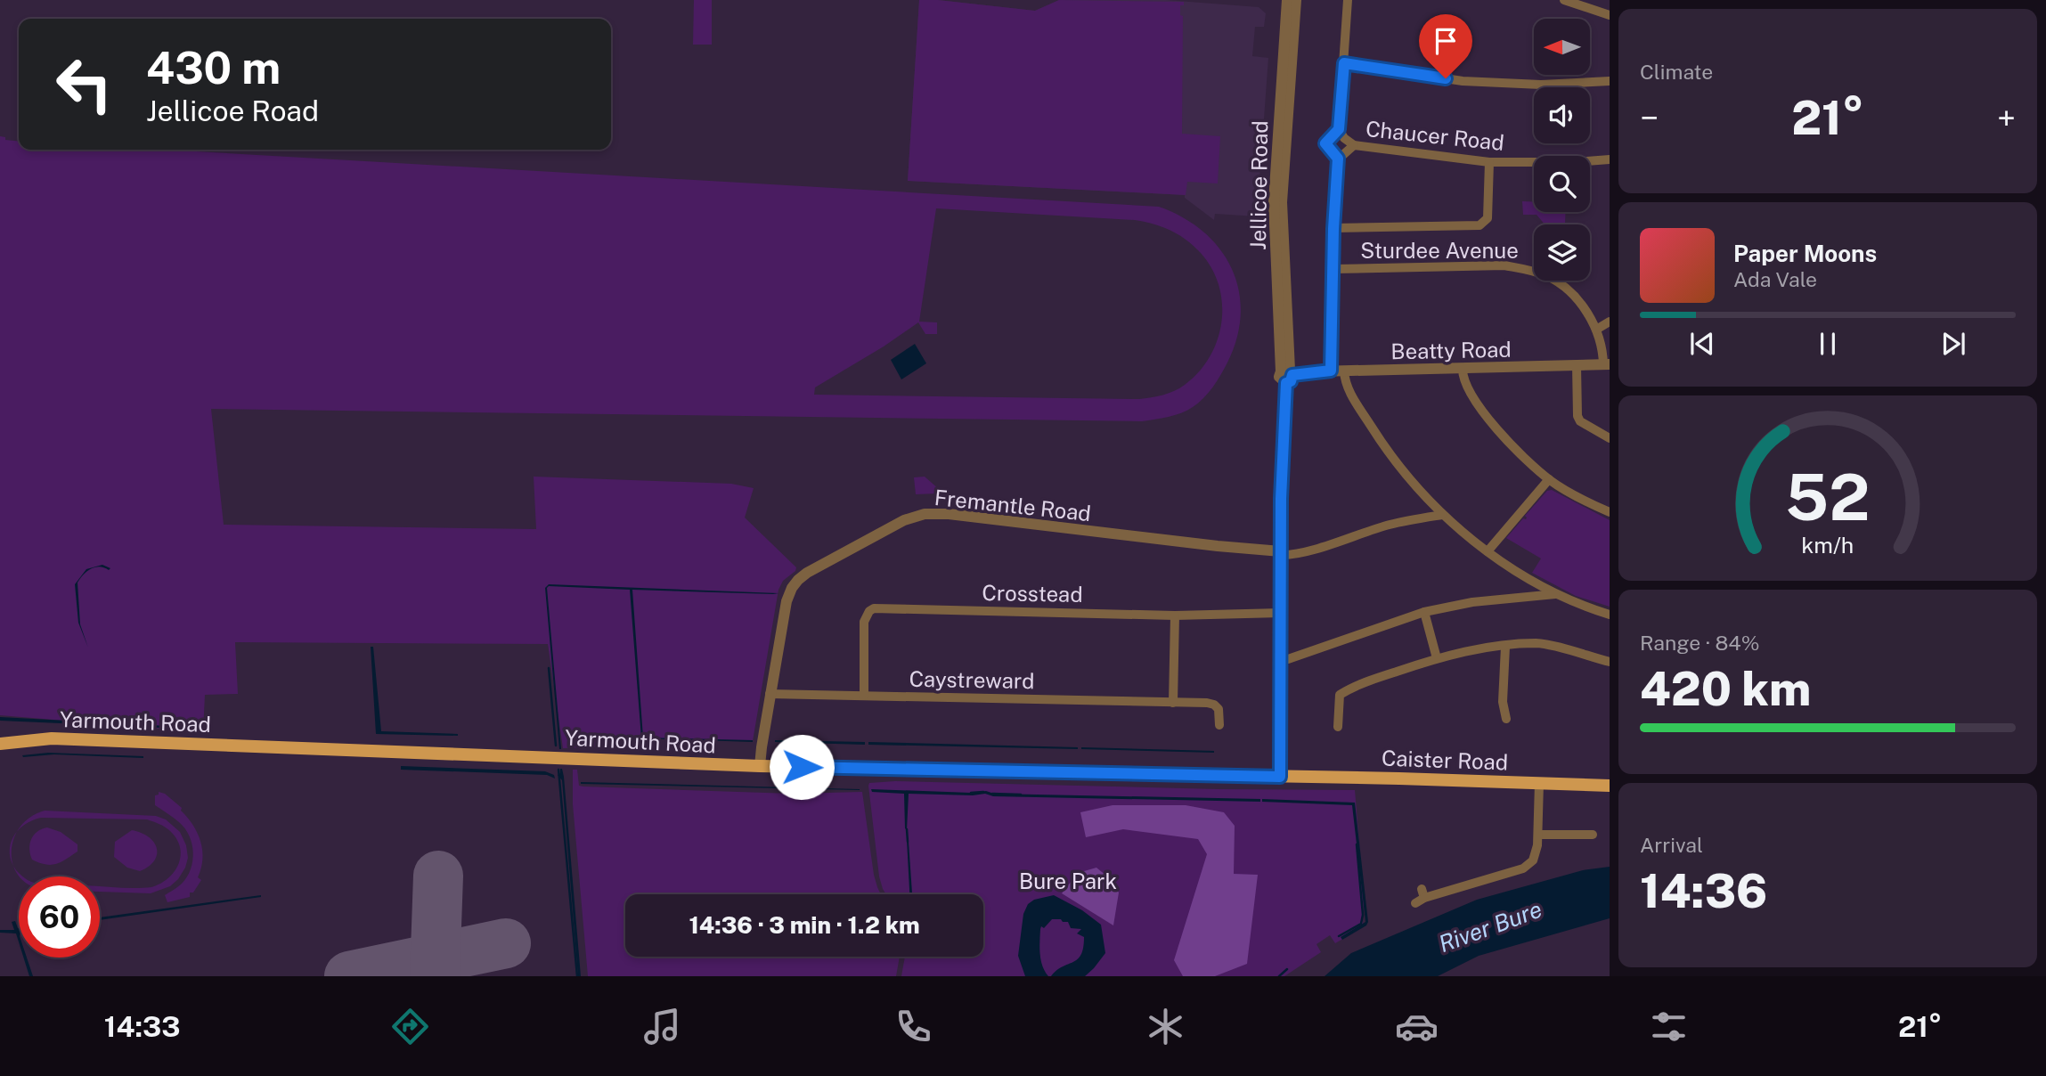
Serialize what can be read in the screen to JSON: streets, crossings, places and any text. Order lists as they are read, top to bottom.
{
  "streets": {
    "main road": ["Yarmouth Road", "Caister Road"],
    "street": [
      "Chaucer Road",
      "Jellicoe Road",
      "Sturdee Avenue",
      "Beatty Road",
      "Fremantle Road",
      "Crosstead",
      "Caystreward"
    ]
  },
  "crossings": [
    ["Jellicoe Road", "Beatty Road"],
    ["Jellicoe Road", "Fremantle Road"],
    ["Jellicoe Road", "Crosstead"],
    ["Jellicoe Road", "Yarmouth Road"],
    ["Jellicoe Road", "Caister Road"],
    ["Sturdee Avenue", "Beatty Road"],
    ["Fremantle Road", "Caystreward"],
    ["Fremantle Road", "Yarmouth Road"],
    ["Crosstead", "Caystreward"],
    ["Yarmouth Road", "Caister Road"]
  ],
  "water": ["River Bure"],
  "parks": ["Bure Park"],
  "north": "left",
  "page": {
    "tile": [
      "Climate",
      ["Range · 84%", "420 km"],
      ["Arrival", "14:36"]
    ],
    "turn": ["430 m", "Jellicoe Road"],
    "heat": ["−", "21°", "+"],
    "song": ["Paper Moons", "Ada Vale"],
    "limit": "60",
    "trip": "14:36 · 3 min · 1.2 km",
    "tabs": ["14:33", "21°"],
    "gauge": ["52", "km/h"]
  }
}
